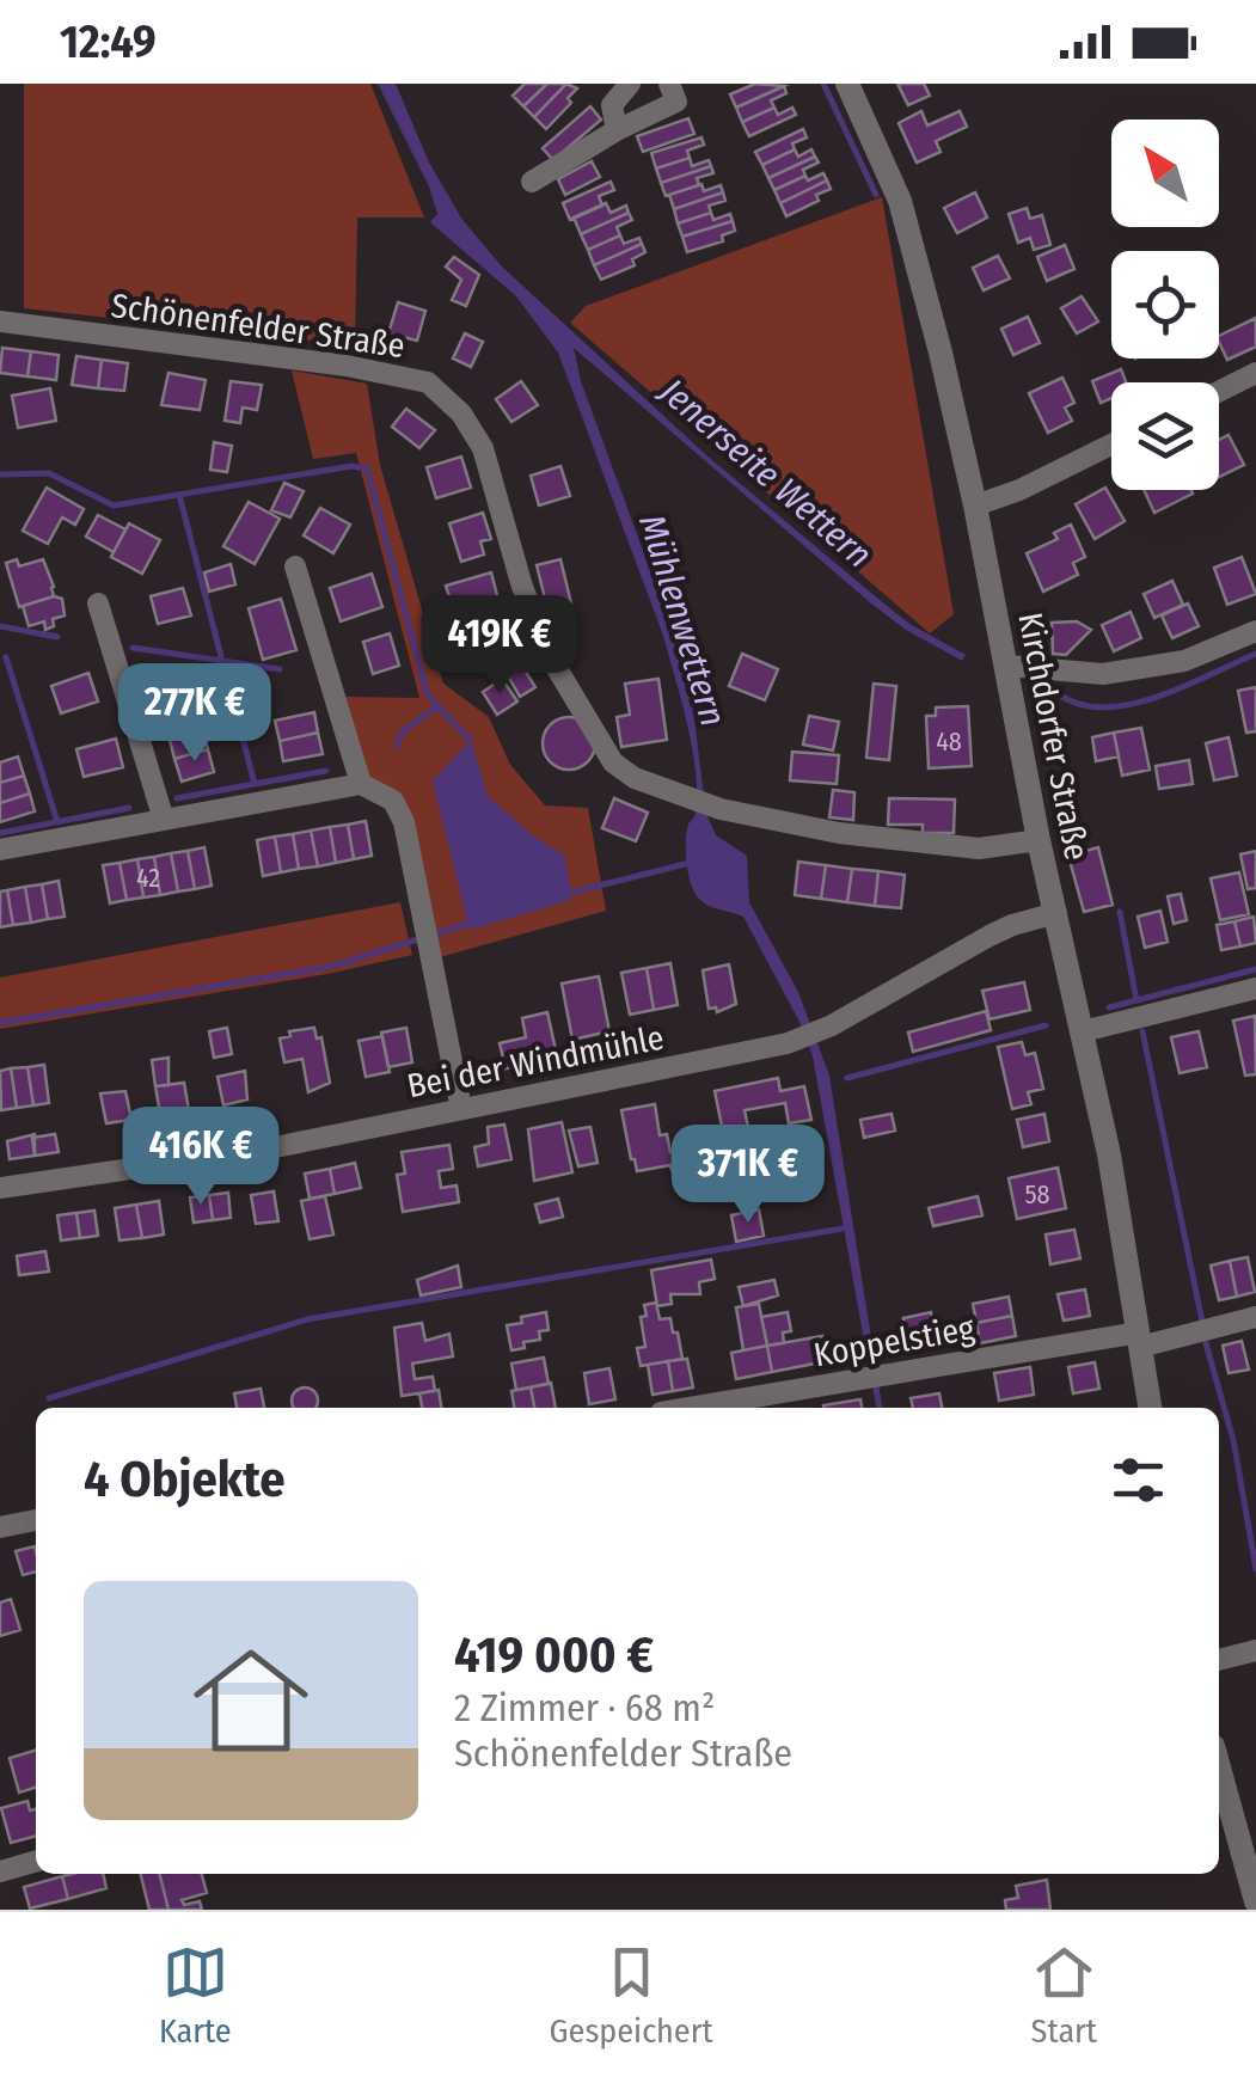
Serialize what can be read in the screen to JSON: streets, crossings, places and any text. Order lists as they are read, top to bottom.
{
  "streets": {
    "street": [
      "Schönenfelder Straße",
      "Kirchdorfer Straße",
      "Bei der Windmühle",
      "Koppelstieg"
    ]
  },
  "crossings": [
    ["Schönenfelder Straße", "Kirchdorfer Straße"],
    ["Kirchdorfer Straße", "Bei der Windmühle"],
    ["Kirchdorfer Straße", "Koppelstieg"]
  ],
  "water": ["Jenerseite Wettern", "Mühlenwettern"],
  "house_numbers": ["48", "42", "58"],
  "north": "top left",
  "page": {
    "status": "12:49",
    "price": [
      "419K €",
      "277K €",
      "416K €",
      "371K €"
    ],
    "heading": "4 Objekte",
    "list": [
      {
        "name": "419 000 €",
        "note": "2 Zimmer · 68 m² · Schönenfelder Straße"
      }
    ],
    "tabs": ["Karte", "Gespeichert", "Start"]
  }
}
